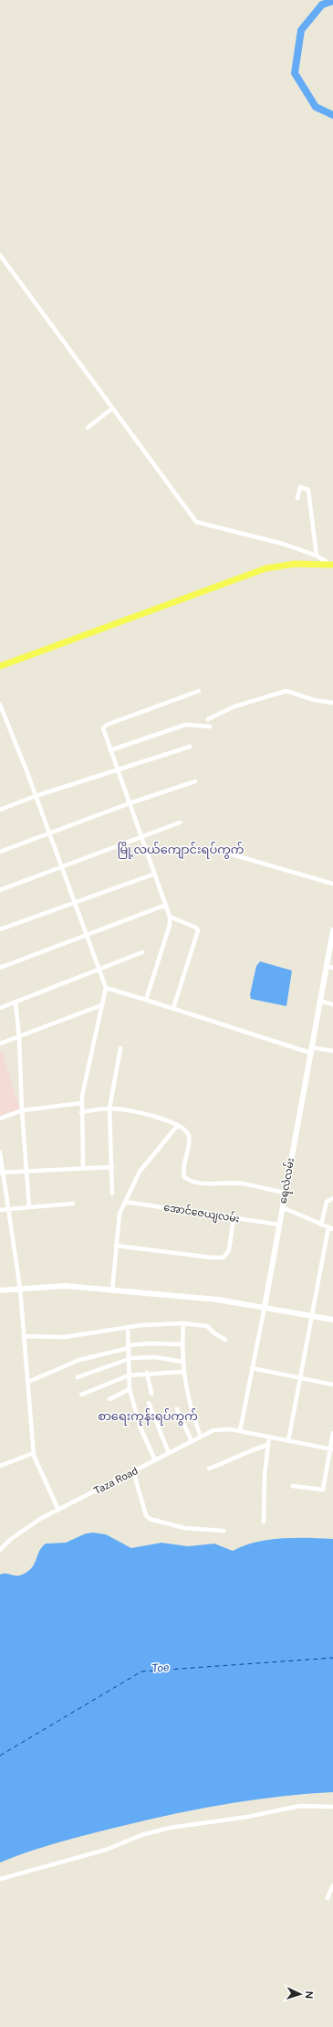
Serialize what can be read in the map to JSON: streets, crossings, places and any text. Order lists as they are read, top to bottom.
{
  "streets": {
    "main road": ["ရေလဲလမ်း"],
    "street": ["အောင်ဇေယျလမ်း", "Taza Road"]
  },
  "crossings": [
    ["ရေလဲလမ်း", "အောင်ဇေယျလမ်း"],
    ["ရေလဲလမ်း", "Taza Road"]
  ],
  "districts": ["မြို့လယ်ကျောင်းရပ်ကွက်", "စာရေးကုန်းရပ်ကွက်"],
  "water": ["Toe"],
  "north": "right"
}
